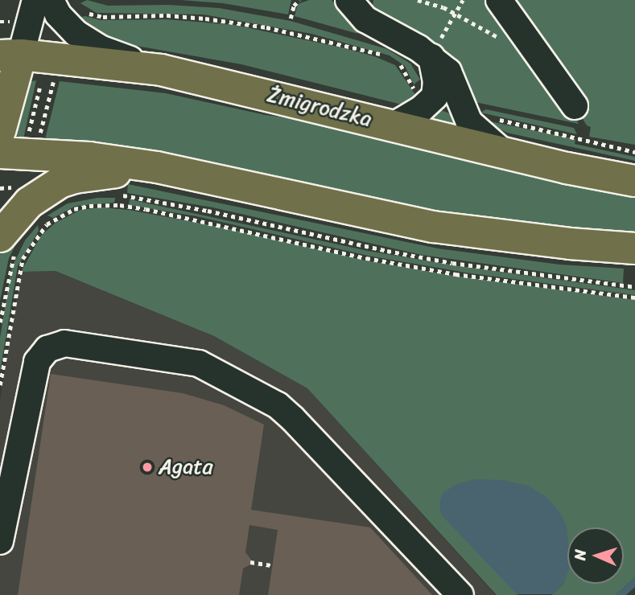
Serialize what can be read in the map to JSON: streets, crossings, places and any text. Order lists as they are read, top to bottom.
{
  "streets": {
    "main road": ["Żmigrodzka"]
  },
  "places": ["Agata"],
  "north": "left"
}
